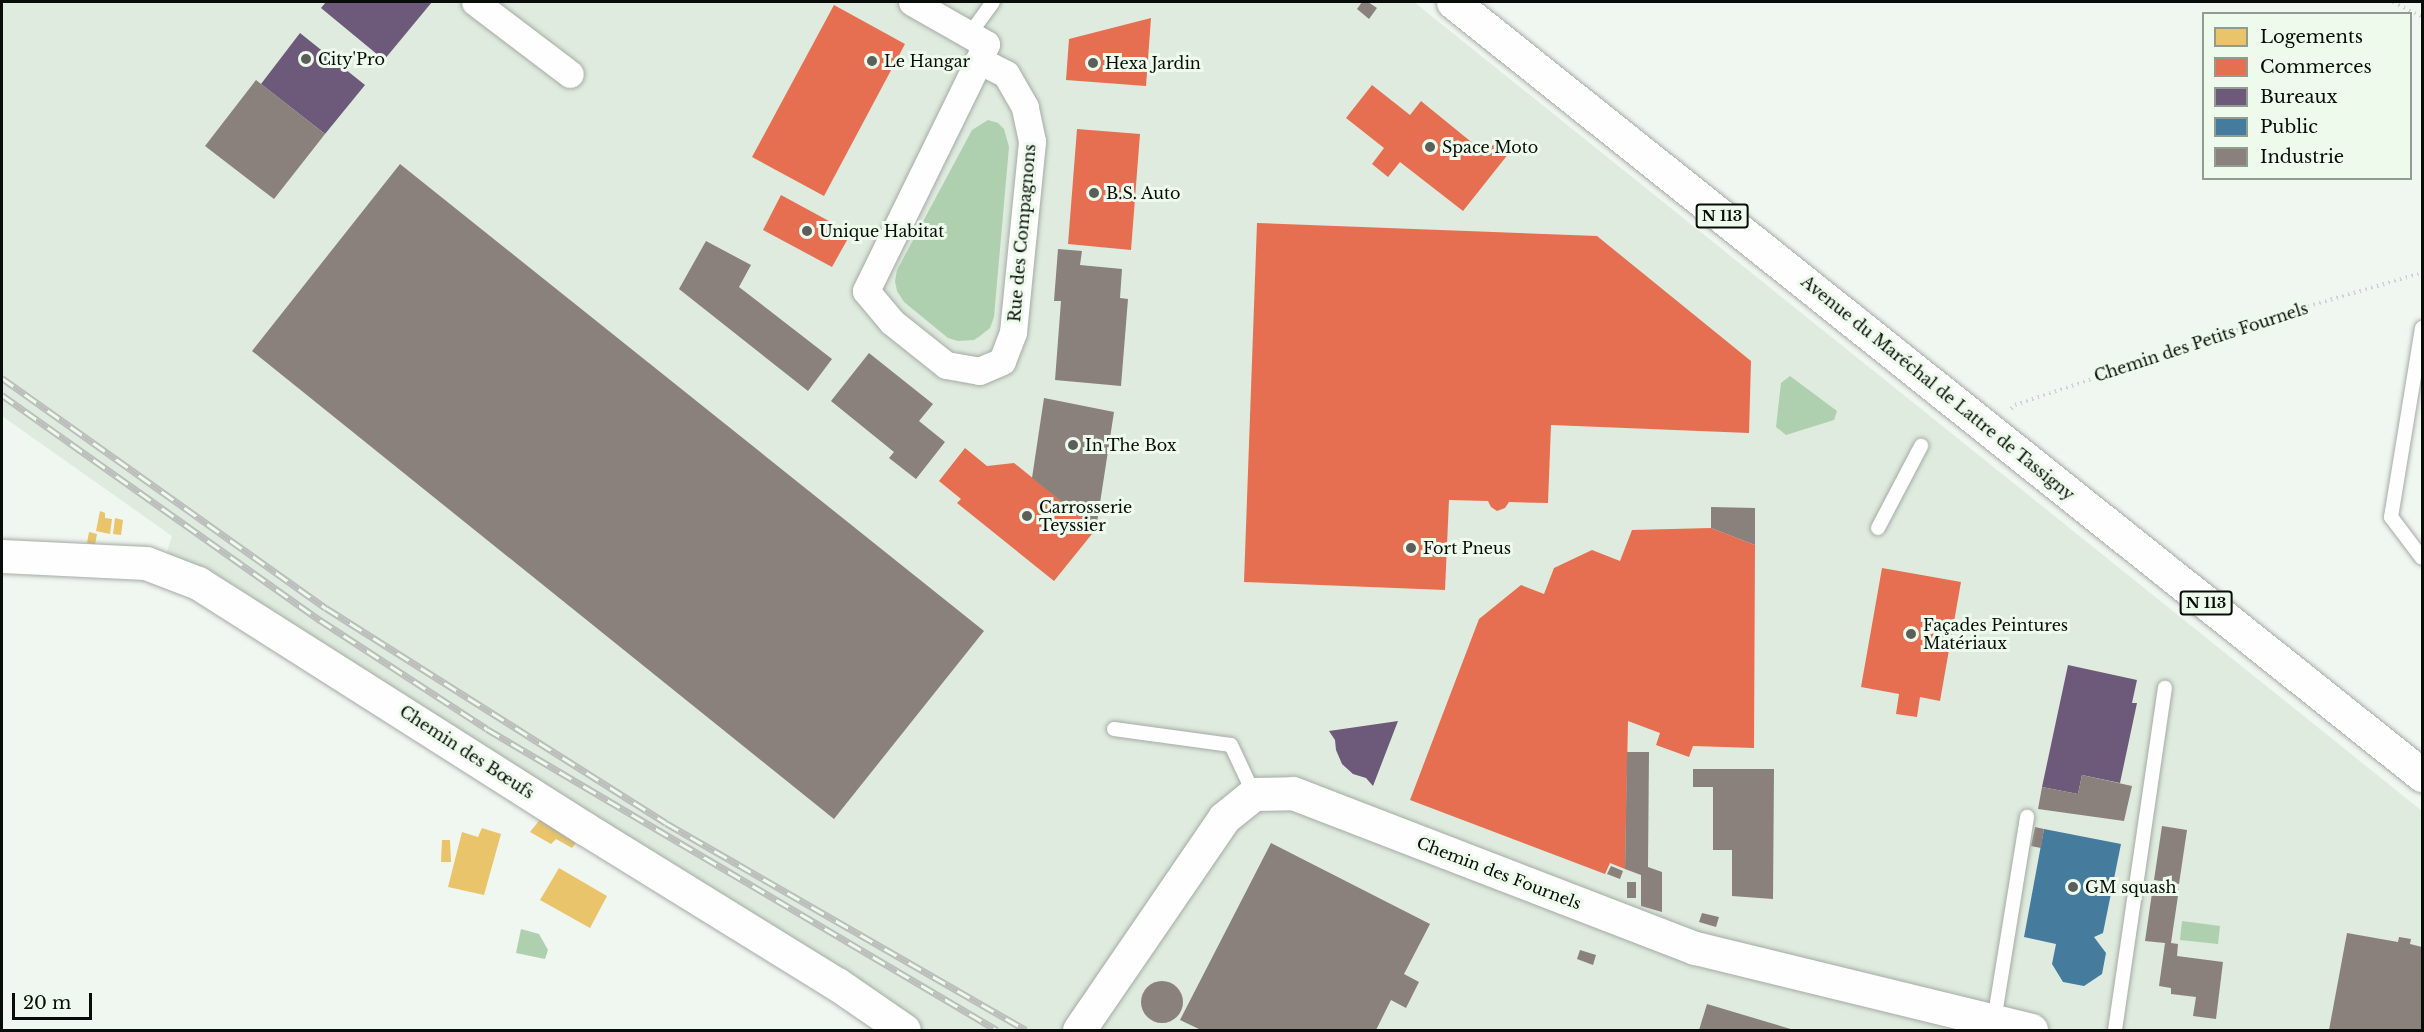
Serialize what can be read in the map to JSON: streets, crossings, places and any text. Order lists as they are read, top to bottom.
{
  "streets": {
    "street": [
      "N 113",
      "Rue des Compagnons",
      "Avenue du Maréchal de Lattre de Tassigny",
      "Chemin des Bœufs",
      "Chemin des Fournels"
    ],
    "path": ["Chemin des Petits Fournels"]
  },
  "crossings": [
    ["Chemin des Petits Fournels", "Avenue du Maréchal de Lattre de Tassigny"]
  ],
  "places": [
    "City'Pro",
    "Le Hangar",
    "Hexa Jardin",
    "Space Moto",
    "B.S. Auto",
    "Unique Habitat",
    "In The Box",
    "Carrosserie Teyssier",
    "Fort Pneus",
    "Façades Peintures Matériaux",
    "GM squash"
  ],
  "legend": [
    "Logements",
    "Commerces",
    "Bureaux",
    "Public",
    "Industrie"
  ],
  "scale_bar": "20 m"
}
